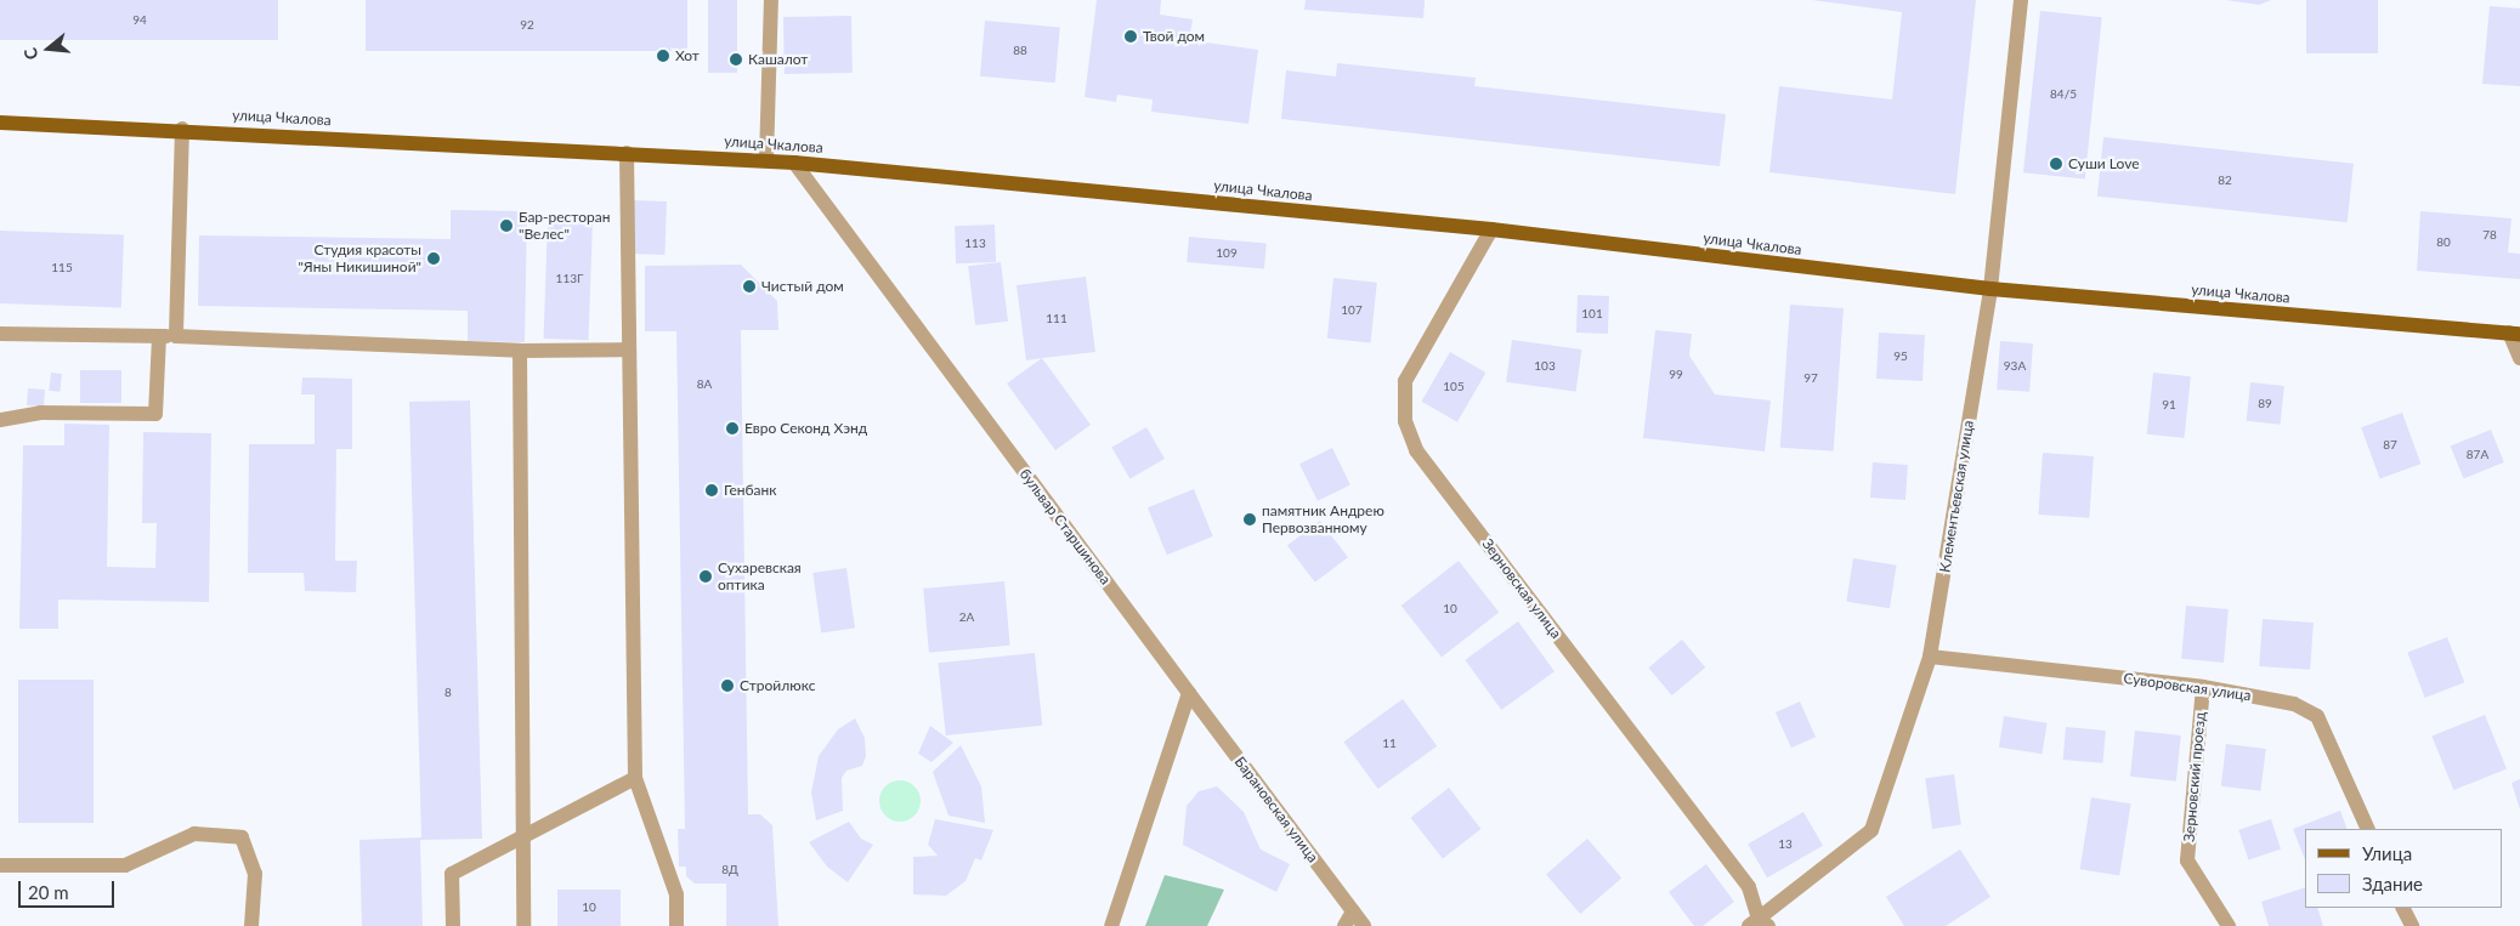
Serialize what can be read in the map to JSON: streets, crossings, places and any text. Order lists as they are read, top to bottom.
{
  "streets": {
    "main road": ["улица Чкалова"],
    "street": [
      "Клементьевская улица",
      "бульвар Старшинова",
      "Зерновская улица",
      "Суворовская улица",
      "Зерновский проезд",
      "Барановская улица"
    ]
  },
  "crossings": [
    ["улица Чкалова", "Клементьевская улица"],
    ["улица Чкалова", "бульвар Старшинова"],
    ["улица Чкалова", "Зерновская улица"],
    ["Клементьевская улица", "Зерновская улица"],
    ["Клементьевская улица", "Суворовская улица"],
    ["бульвар Старшинова", "Барановская улица"],
    ["Суворовская улица", "Зерновский проезд"]
  ],
  "places": [
    "Твой дом",
    "Хот",
    "Кашалот",
    "Суши Love",
    "Бар-ресторан \"Велес\"",
    "Студия красоты \"Яны Никишиной\"",
    "Чистый дом",
    "Евро Секонд Хэнд",
    "Генбанк",
    "памятник Андрею Первозванному",
    "Сухаревская оптика",
    "Стройлюкс"
  ],
  "house_numbers": [
    "94",
    "92",
    "88",
    "84/5",
    "82",
    "78",
    "80",
    "113",
    "109",
    "115",
    "113Г",
    "107",
    "101",
    "111",
    "95",
    "103",
    "93А",
    "99",
    "97",
    "8А",
    "105",
    "89",
    "91",
    "87",
    "87А",
    "10",
    "2А",
    "8",
    "11",
    "13",
    "8Д",
    "10"
  ],
  "legend": ["Улица", "Здание"],
  "scale_bar": "20 m",
  "north": "left"
}
